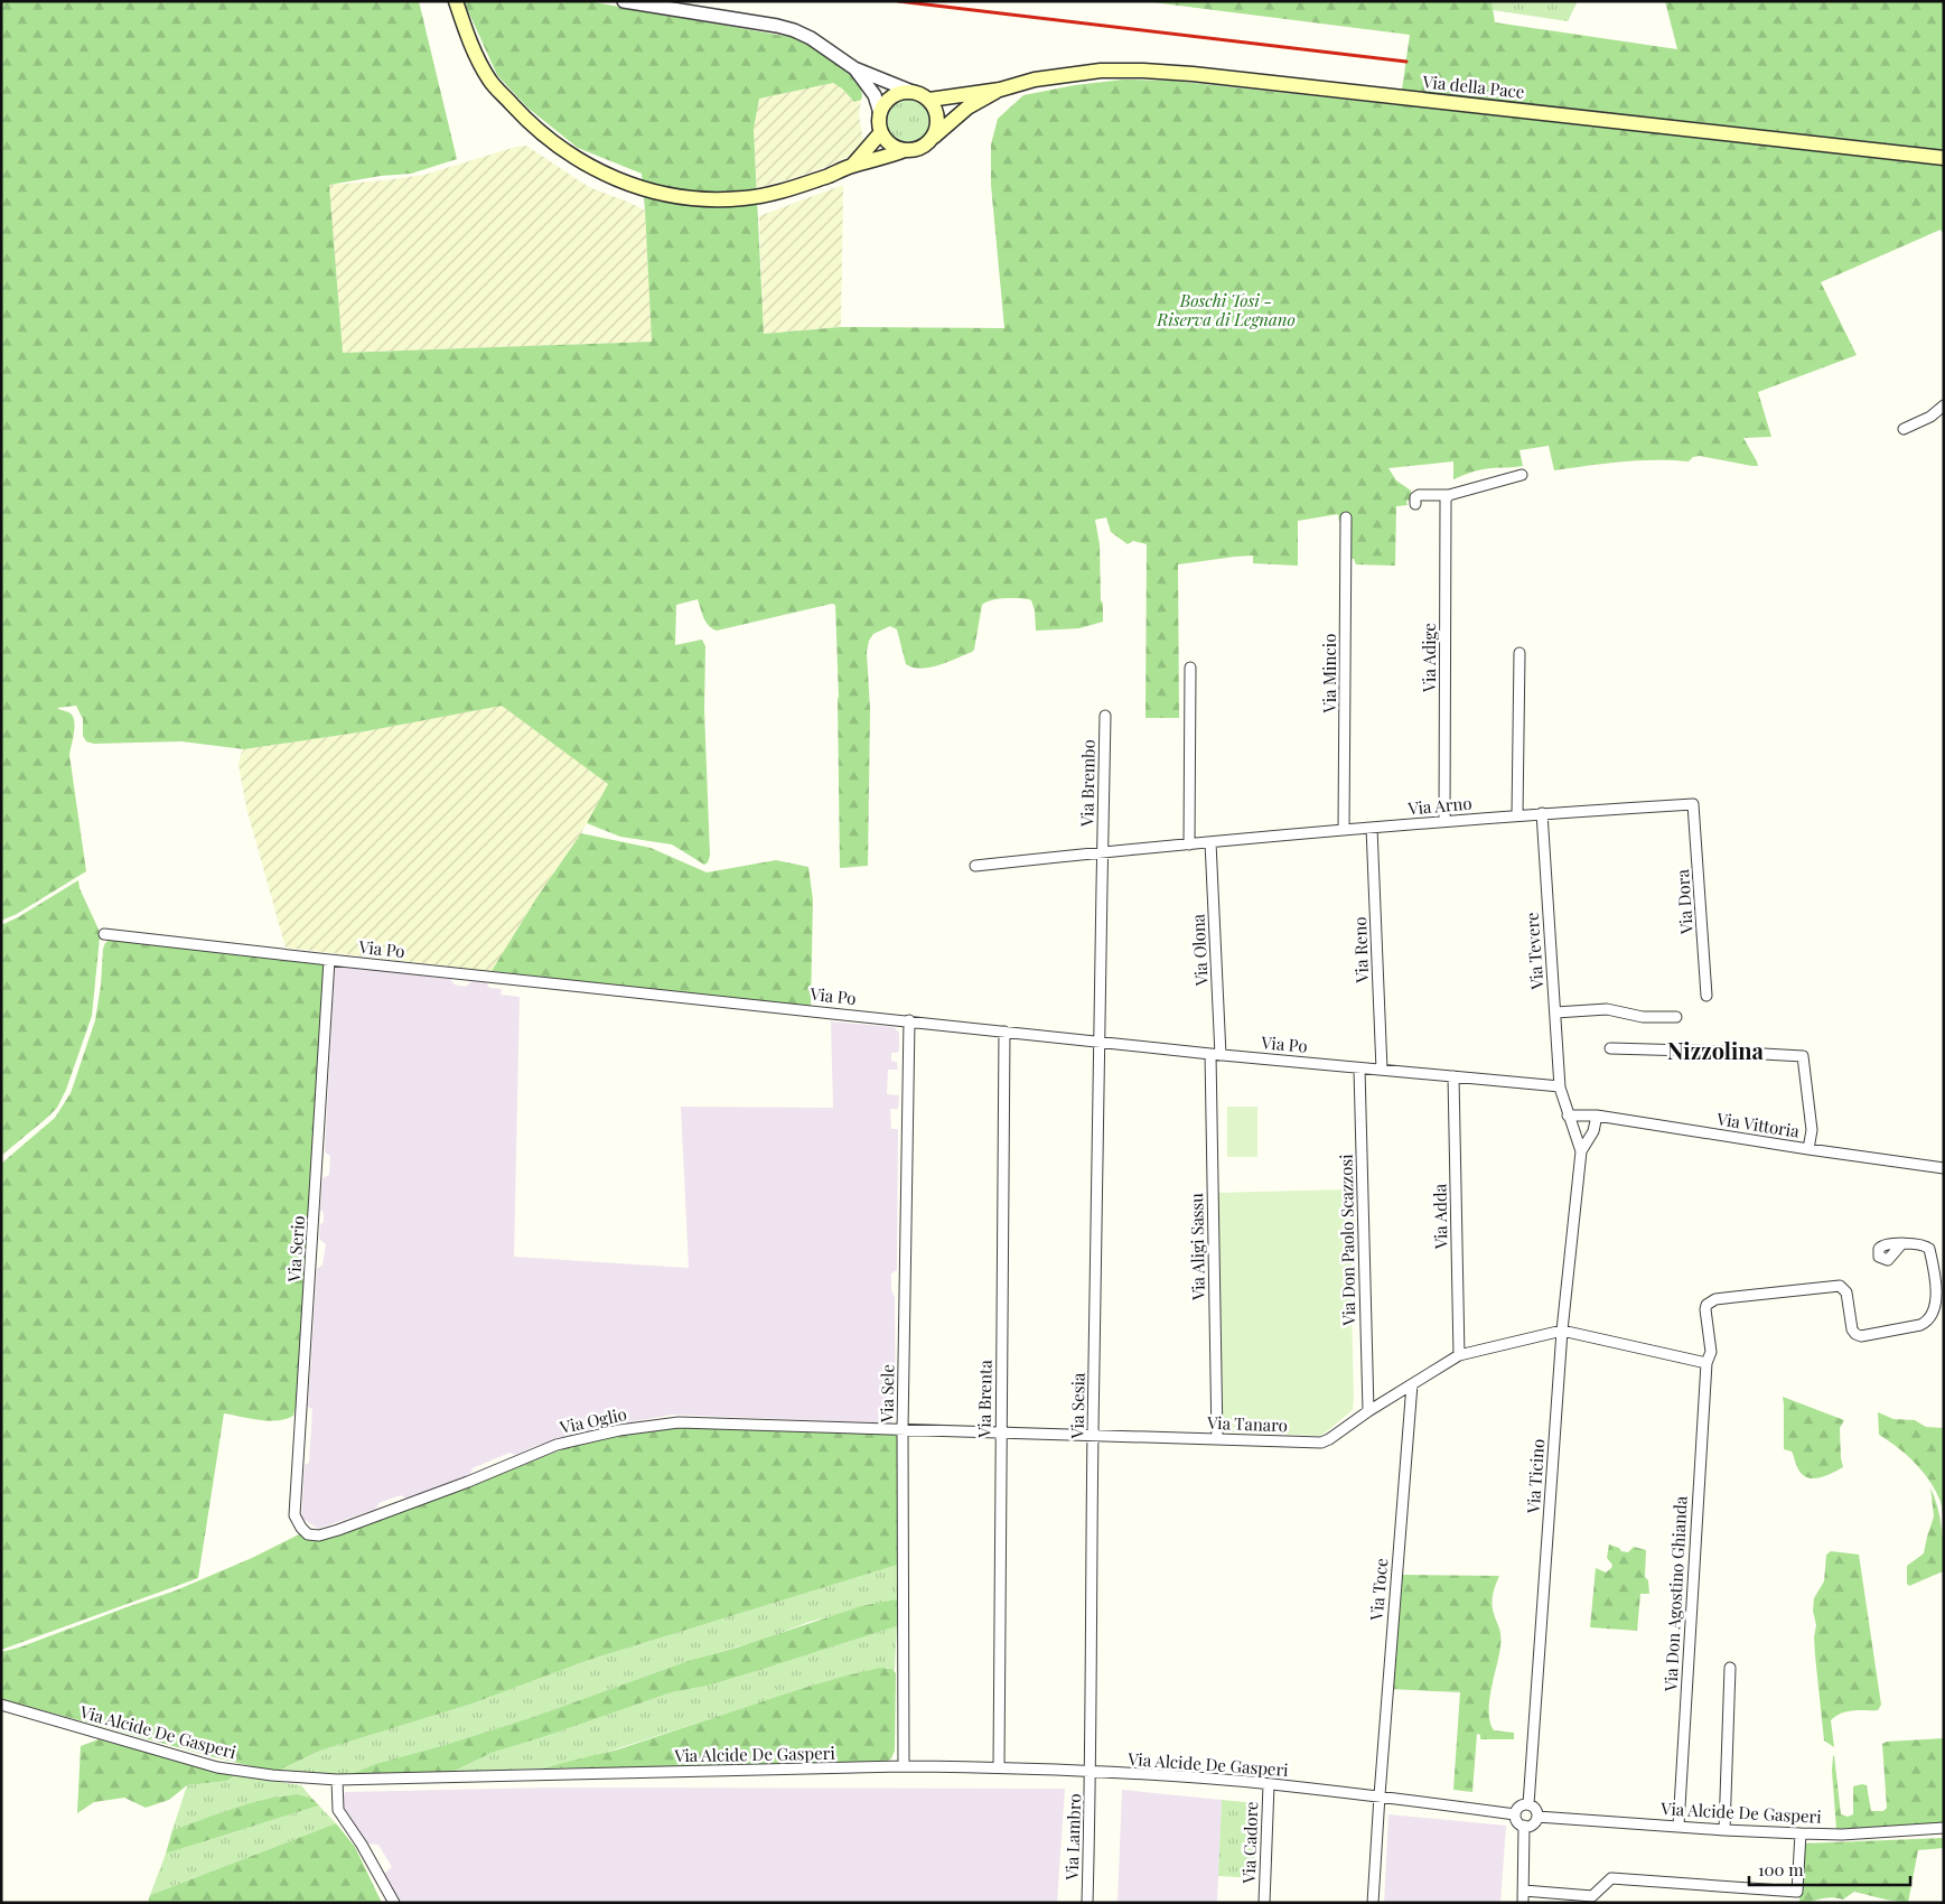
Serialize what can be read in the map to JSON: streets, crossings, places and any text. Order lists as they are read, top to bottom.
{
  "streets": {
    "main road": ["Via della Pace"],
    "street": [
      "Via Adige",
      "Via Mincio",
      "Via Brembo",
      "Via Arno",
      "Via Dora",
      "Via Po",
      "Via Olona",
      "Via Reno",
      "Via Tevere",
      "Via Vittoria",
      "Via Adda",
      "Via Don Paolo Scazzosi",
      "Via Aligi Sassu",
      "Via Serio",
      "Via Sele",
      "Via Brenta",
      "Via Sesia",
      "Via Oglio",
      "Via Tanaro",
      "Via Ticino",
      "Via Toce",
      "Via Don Agostino Ghianda",
      "Via Alcide De Gasperi",
      "Via Lambro",
      "Via Cadore"
    ]
  },
  "crossings": [
    ["Via Adige", "Via Arno"],
    ["Via Mincio", "Via Arno"],
    ["Via Brembo", "Via Arno"],
    ["Via Brembo", "Via Po"],
    ["Via Brembo", "Via Sesia"],
    ["Via Arno", "Via Dora"],
    ["Via Arno", "Via Olona"],
    ["Via Arno", "Via Reno"],
    ["Via Arno", "Via Tevere"],
    ["Via Po", "Via Olona"],
    ["Via Po", "Via Reno"],
    ["Via Po", "Via Tevere"],
    ["Via Po", "Via Adda"],
    ["Via Po", "Via Don Paolo Scazzosi"],
    ["Via Po", "Via Aligi Sassu"],
    ["Via Po", "Via Serio"],
    ["Via Po", "Via Sele"],
    ["Via Po", "Via Brenta"],
    ["Via Po", "Via Sesia"],
    ["Via Olona", "Via Aligi Sassu"],
    ["Via Tevere", "Via Vittoria"],
    ["Via Tevere", "Via Ticino"],
    ["Via Adda", "Via Tanaro"],
    ["Via Don Paolo Scazzosi", "Via Tanaro"],
    ["Via Aligi Sassu", "Via Tanaro"],
    ["Via Serio", "Via Oglio"],
    ["Via Sele", "Via Oglio"],
    ["Via Sele", "Via Tanaro"],
    ["Via Sele", "Via Alcide De Gasperi"],
    ["Via Brenta", "Via Tanaro"],
    ["Via Brenta", "Via Alcide De Gasperi"],
    ["Via Sesia", "Via Tanaro"],
    ["Via Sesia", "Via Alcide De Gasperi"],
    ["Via Sesia", "Via Lambro"],
    ["Via Oglio", "Via Tanaro"],
    ["Via Tanaro", "Via Ticino"],
    ["Via Tanaro", "Via Toce"],
    ["Via Ticino", "Via Alcide De Gasperi"],
    ["Via Toce", "Via Alcide De Gasperi"],
    ["Via Don Agostino Ghianda", "Via Alcide De Gasperi"],
    ["Via Alcide De Gasperi", "Via Lambro"],
    ["Via Alcide De Gasperi", "Via Cadore"]
  ],
  "districts": ["Nizzolina"],
  "parks": ["Boschi Tosi - Riserva di Legnano"],
  "scale_bar": "100 m"
}
